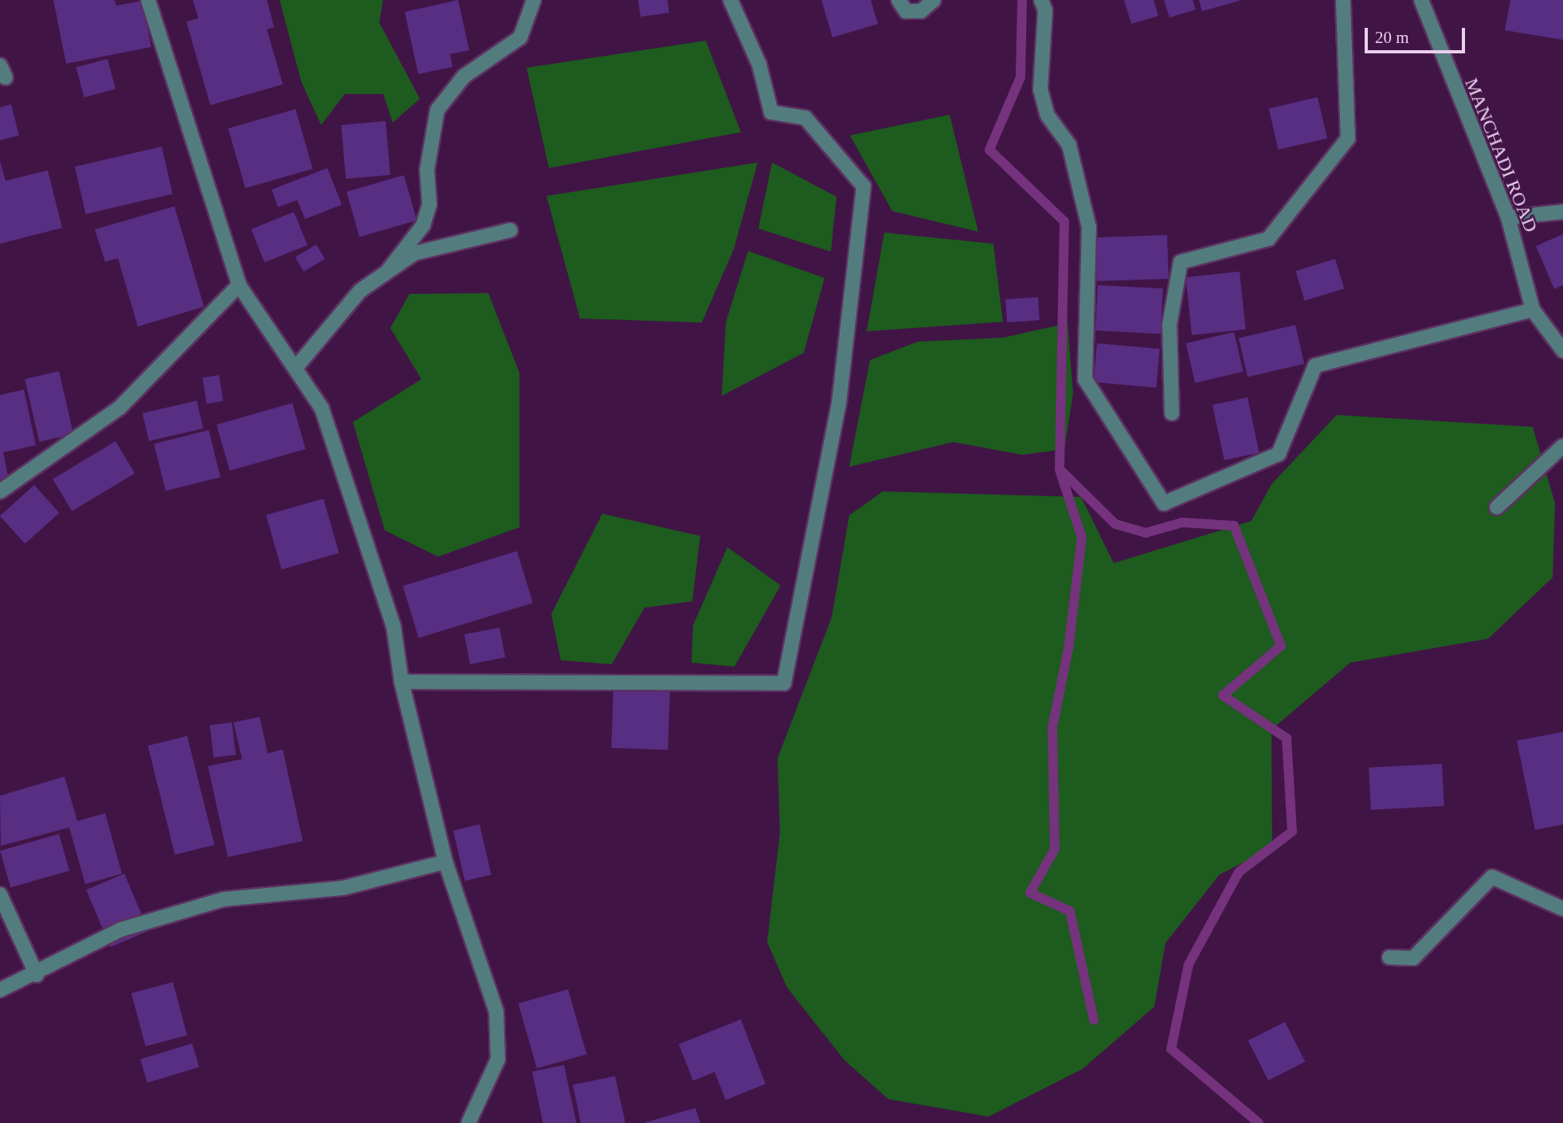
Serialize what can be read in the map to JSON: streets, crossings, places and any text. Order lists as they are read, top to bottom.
{
  "streets": {
    "street": ["MANCHADI ROAD"]
  },
  "scale_bar": "20 m"
}
